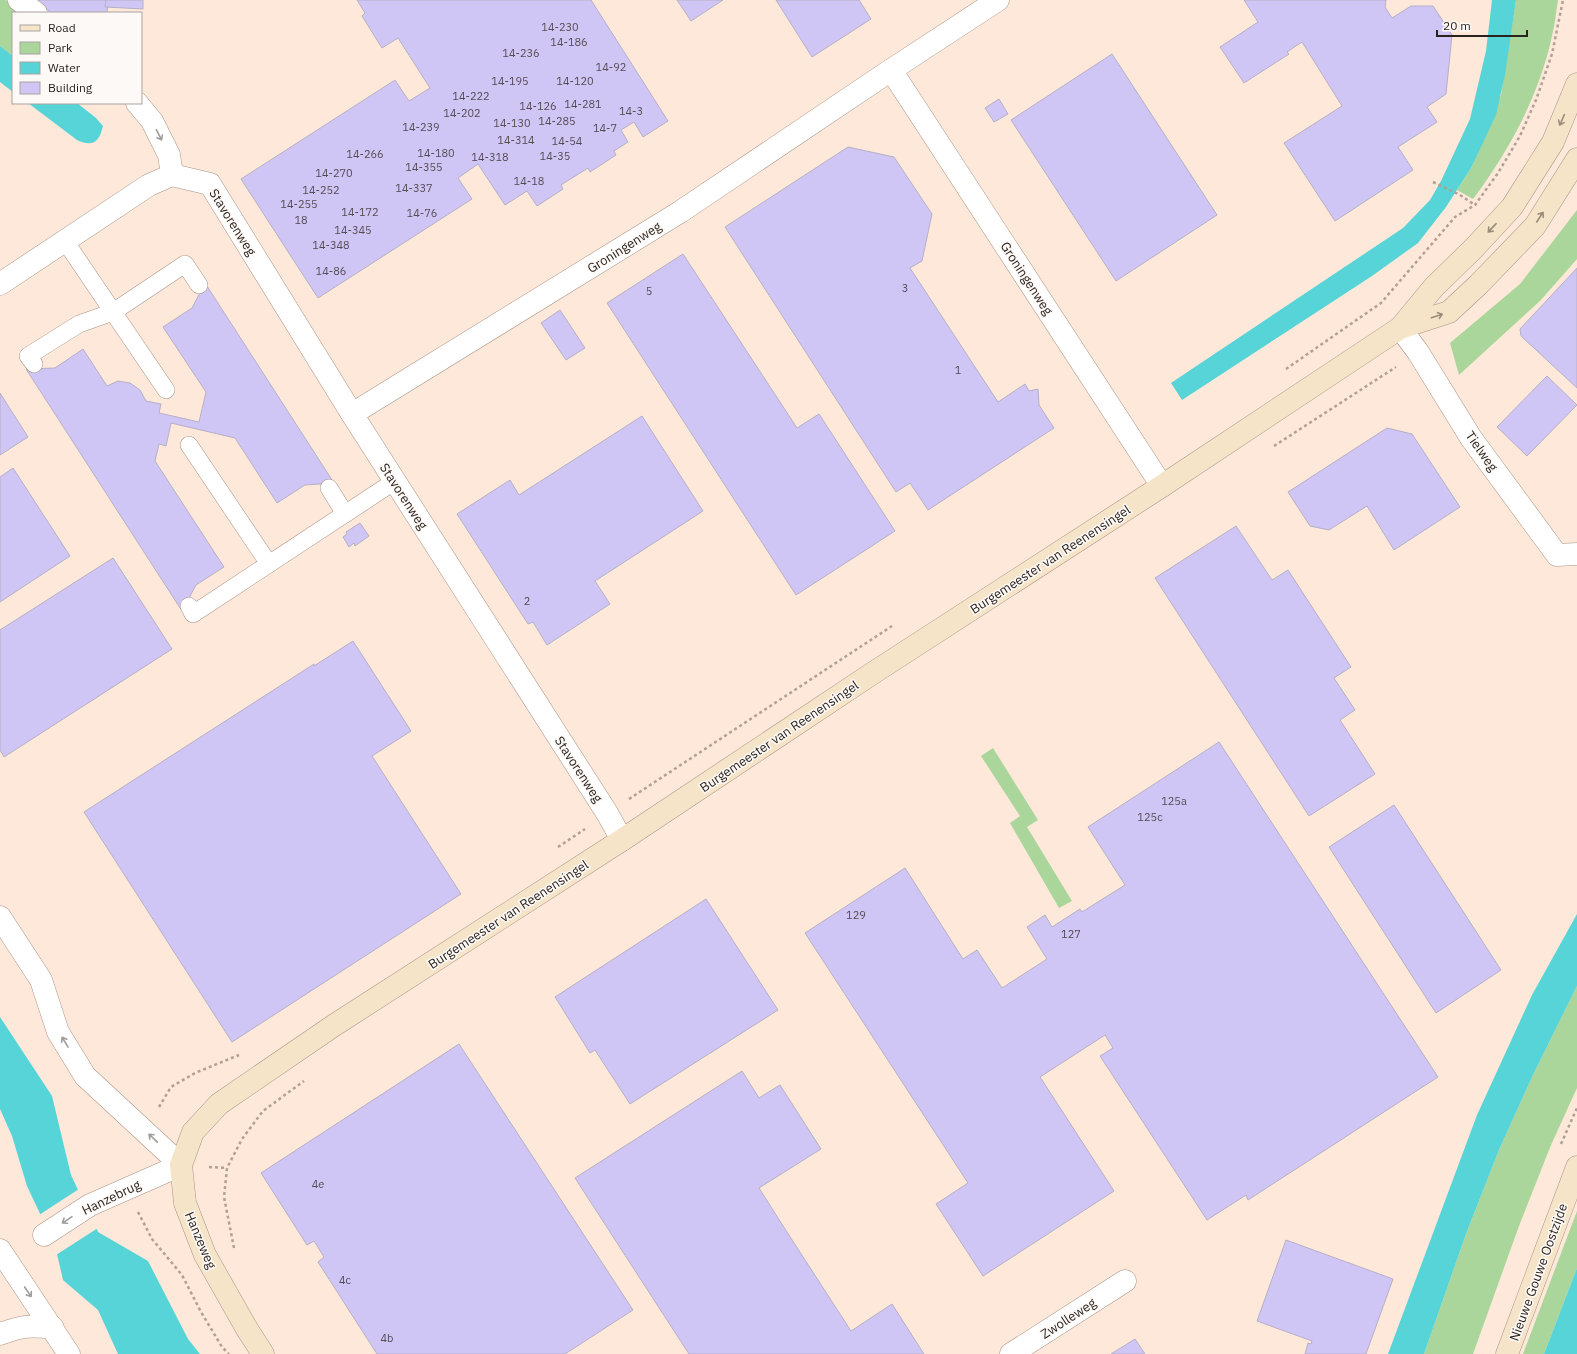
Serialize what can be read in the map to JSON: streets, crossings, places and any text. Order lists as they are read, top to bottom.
{
  "streets": {
    "street": [
      "Stavorenweg",
      "Groningenweg",
      "Tielweg",
      "Burgemeester van Reenensingel",
      "Hanzebrug",
      "Hanzeweg",
      "Nieuwe Gouwe Oostzijde",
      "Zwolleweg"
    ]
  },
  "crossings": [
    ["Stavorenweg", "Groningenweg"],
    ["Stavorenweg", "Burgemeester van Reenensingel"],
    ["Groningenweg", "Burgemeester van Reenensingel"],
    ["Tielweg", "Burgemeester van Reenensingel"],
    ["Burgemeester van Reenensingel", "Hanzebrug"],
    ["Burgemeester van Reenensingel", "Hanzeweg"],
    ["Hanzebrug", "Hanzeweg"]
  ],
  "one_way": ["Hanzebrug"],
  "house_numbers": [
    "14-230",
    "14-186",
    "14-236",
    "14-92",
    "14-195",
    "14-120",
    "14-222",
    "14-281",
    "14-126",
    "14-3",
    "14-202",
    "14-285",
    "14-130",
    "14-239",
    "14-7",
    "14-314",
    "14-54",
    "14-180",
    "14-266",
    "14-35",
    "14-318",
    "14-355",
    "14-270",
    "14-18",
    "14-337",
    "14-252",
    "14-255",
    "14-172",
    "14-76",
    "18",
    "14-345",
    "14-348",
    "14-86",
    "3",
    "5",
    "1",
    "2",
    "125a",
    "125c",
    "129",
    "127",
    "4e",
    "4c",
    "4b"
  ],
  "legend": [
    "Road",
    "Park",
    "Water",
    "Building"
  ],
  "scale_bar": "20 m"
}
